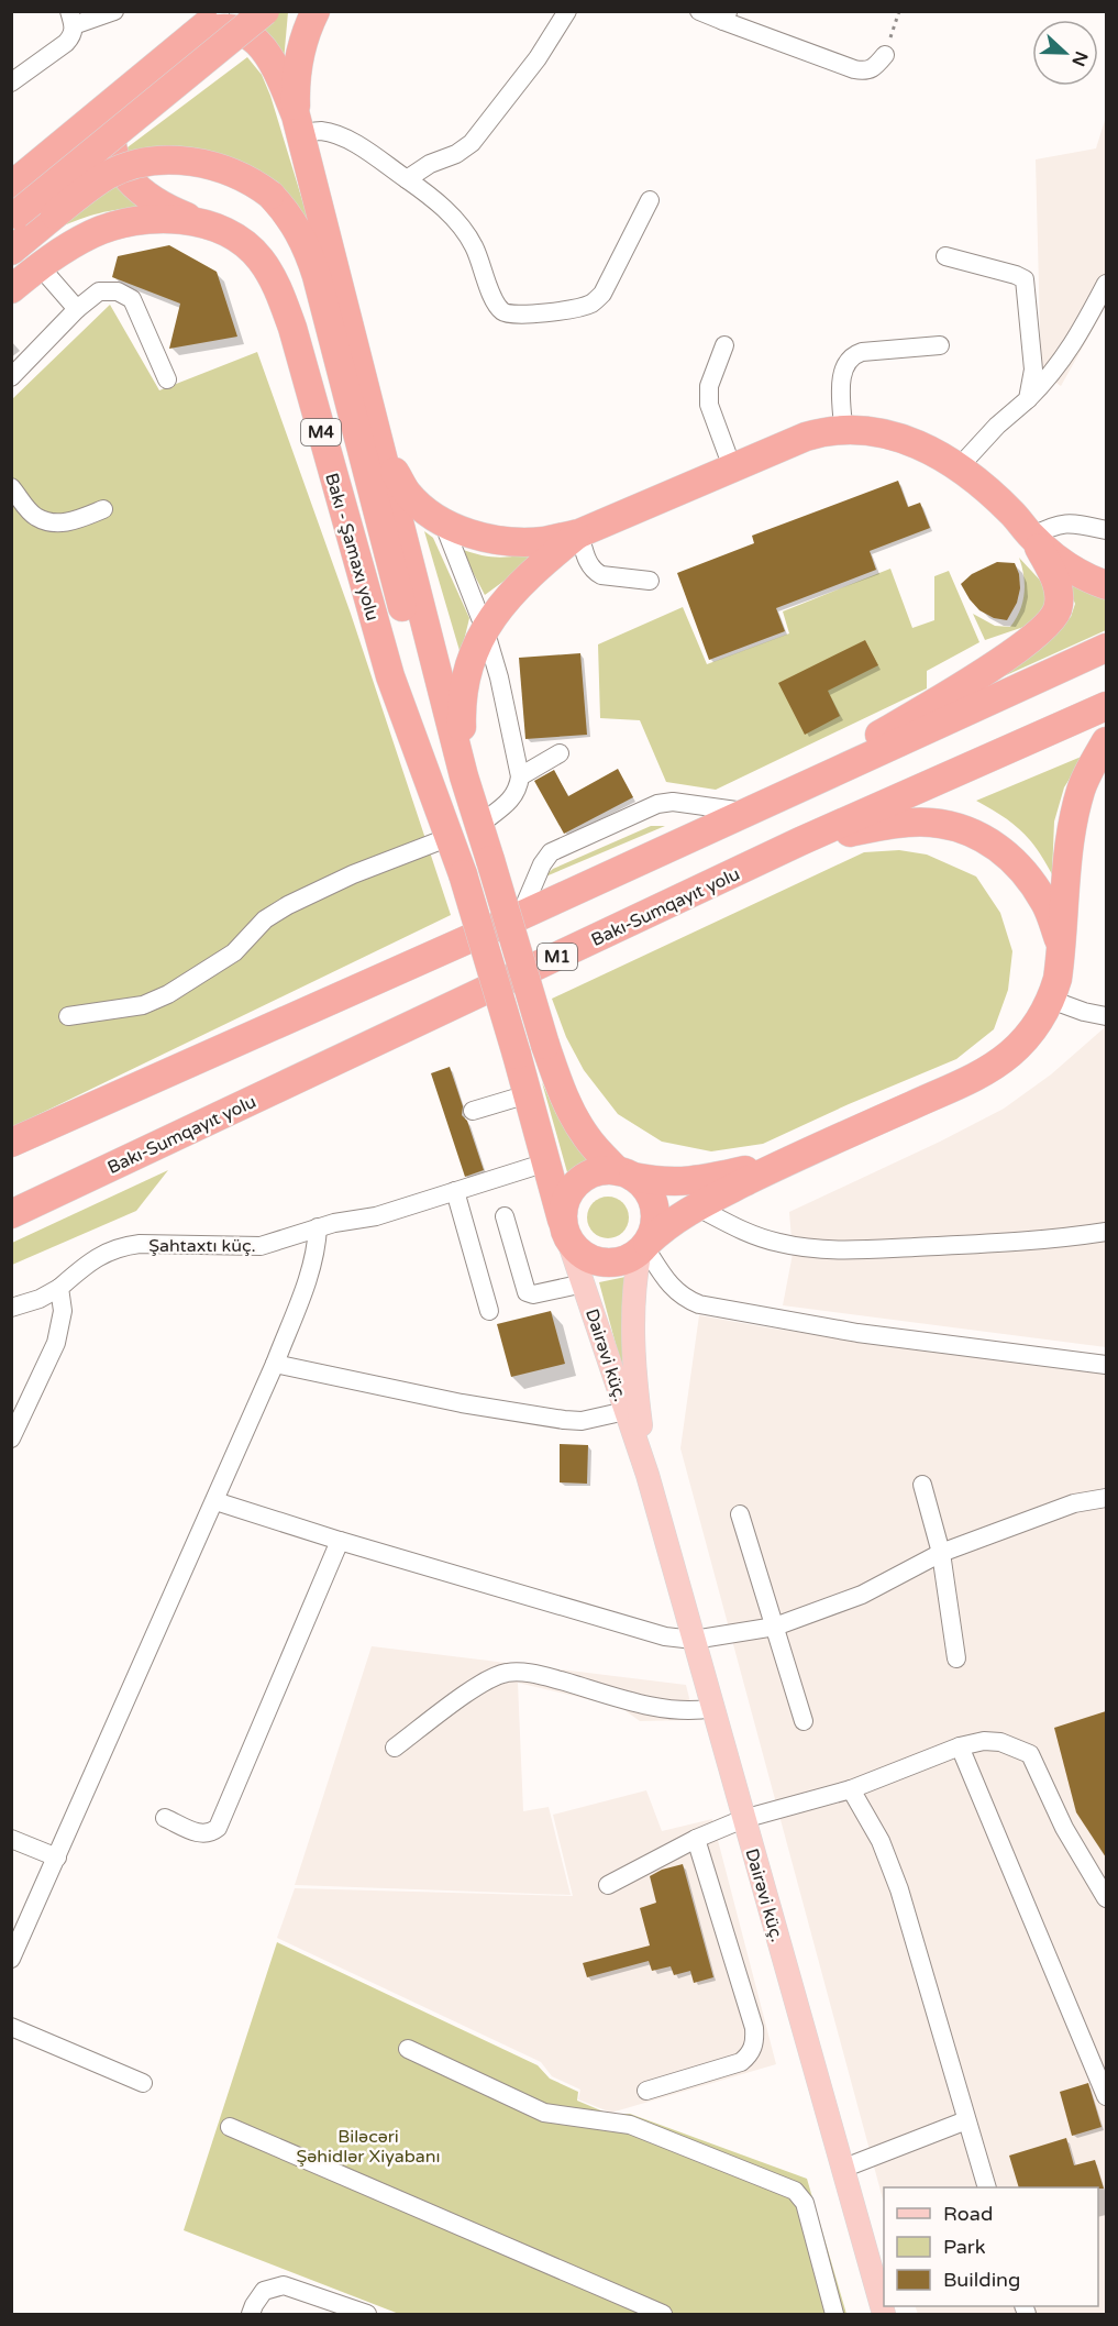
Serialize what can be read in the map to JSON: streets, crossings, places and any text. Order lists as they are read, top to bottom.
{
  "streets": {
    "highway": [
      "M4",
      "Bakı - Şamaxı yolu",
      "Bakı-Sumqayıt yolu",
      "M1"
    ],
    "main road": ["Dairəvi küç."],
    "street": ["Şahtaxtı küç."]
  },
  "crossings": [
    ["Bakı - Şamaxı yolu", "Şahtaxtı küç."],
    ["Bakı - Şamaxı yolu", "Dairəvi küç."]
  ],
  "parks": ["Biləcəri Şəhidlər Xiyabanı"],
  "legend": ["Road", "Park", "Building"],
  "north": "right"
}
